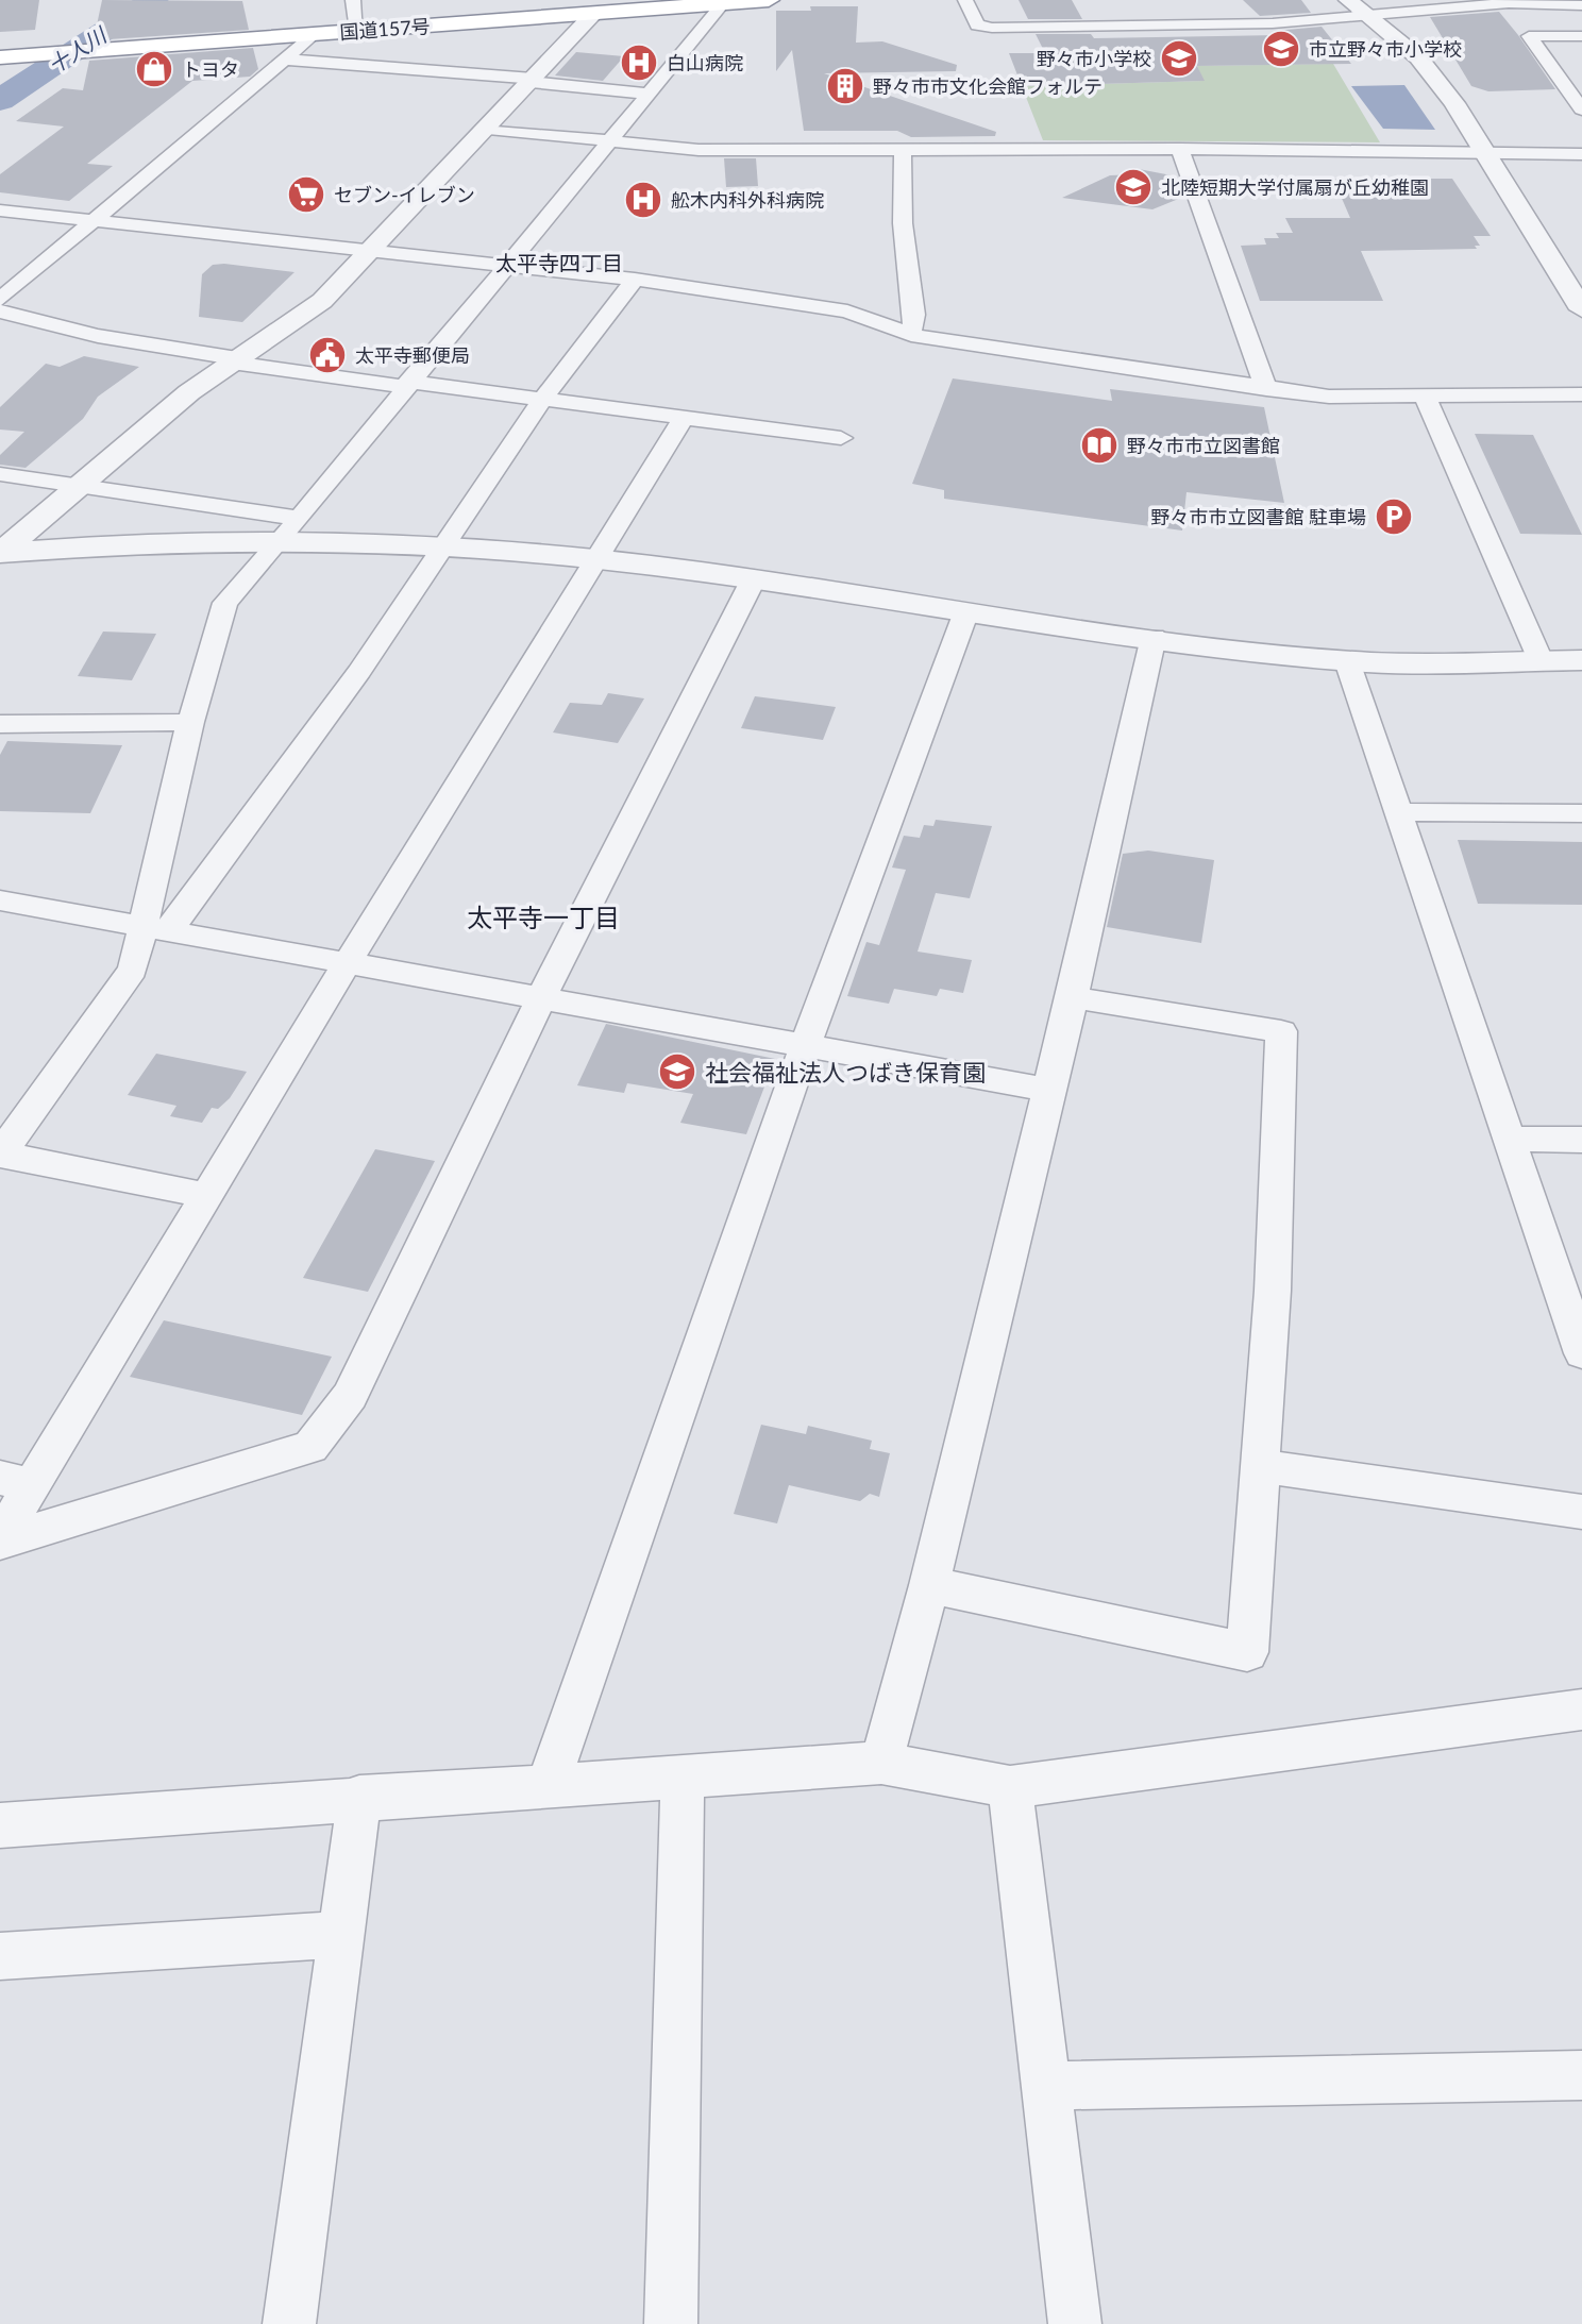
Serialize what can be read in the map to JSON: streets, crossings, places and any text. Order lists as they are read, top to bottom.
{
  "streets": {
    "highway": ["国道157号"]
  },
  "districts": ["太平寺四丁目", "太平寺一丁目"],
  "water": ["十人川"],
  "places": {
    "school or university": [
      "市立野々市小学校",
      "野々市小学校",
      "北陸短期大学付属扇が丘幼稚園",
      "社会福祉法人つばき保育園"
    ],
    "hospital": ["白山病院", "舩木内科外科病院"],
    "shop": ["トヨタ"],
    "building": ["野々市市文化会館フォルテ"],
    "supermarket": ["セブン-イレブン"],
    "public building": ["太平寺郵便局"],
    "library": ["野々市市立図書館"],
    "parking": ["野々市市立図書館 駐車場"]
  }
}
